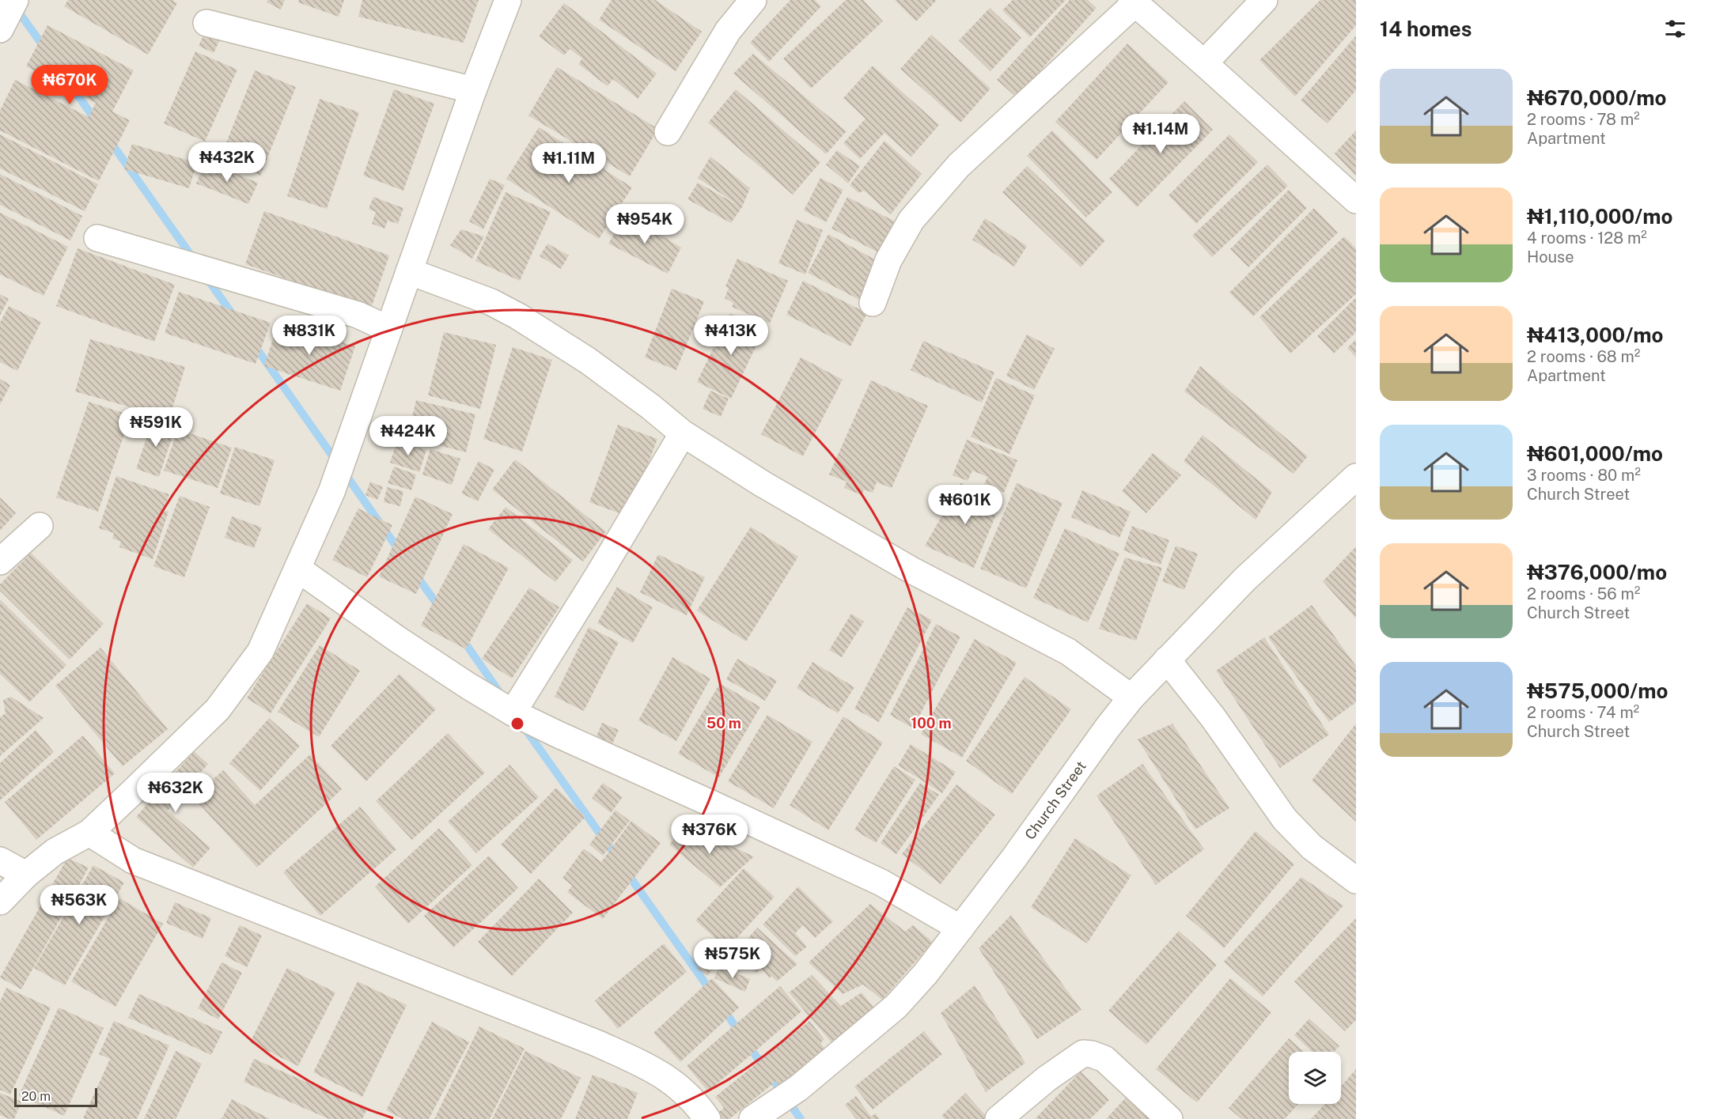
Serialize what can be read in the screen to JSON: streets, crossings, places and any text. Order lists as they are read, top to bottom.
{
  "streets": {
    "street": ["Church Street"]
  },
  "scale_bar": "20 m",
  "page": {
    "heading": "14 homes",
    "list": [
      {
        "name": "₦670,000/mo",
        "note": "2 rooms · 78 m² · Apartment"
      },
      {
        "name": "₦1,110,000/mo",
        "note": "4 rooms · 128 m² · House"
      },
      {
        "name": "₦413,000/mo",
        "note": "2 rooms · 68 m² · Apartment"
      },
      {
        "name": "₦601,000/mo",
        "note": "3 rooms · 80 m² · Church Street"
      },
      {
        "name": "₦376,000/mo",
        "note": "2 rooms · 56 m² · Church Street"
      },
      {
        "name": "₦575,000/mo",
        "note": "2 rooms · 74 m² · Church Street"
      }
    ],
    "price": [
      "₦670K",
      "₦1.14M",
      "₦432K",
      "₦1.11M",
      "₦954K",
      "₦831K",
      "₦413K",
      "₦591K",
      "₦424K",
      "₦601K",
      "₦632K",
      "₦376K",
      "₦563K",
      "₦575K"
    ],
    "scale": "20 m"
  },
  "rings": ["50 m", "100 m"]
}
